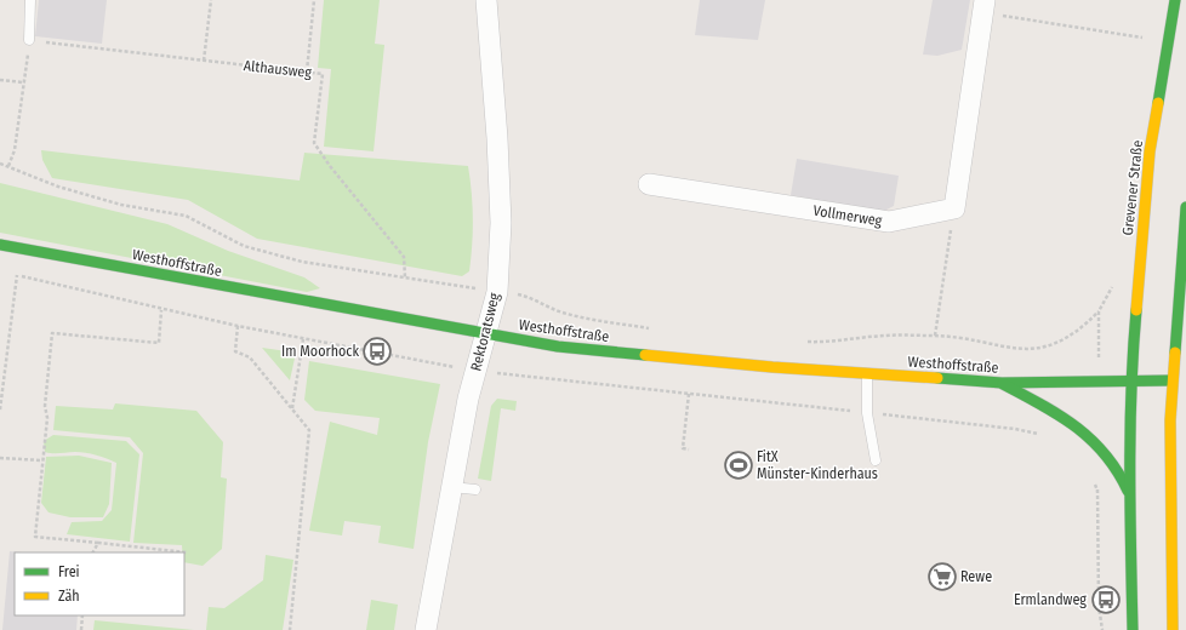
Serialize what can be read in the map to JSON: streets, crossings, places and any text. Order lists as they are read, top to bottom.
{
  "streets": {
    "main road": ["Grevener Straße", "Westhoffstraße"],
    "street": ["Vollmerweg", "Rektoratsweg"],
    "path": ["Althausweg"]
  },
  "crossings": [
    ["Grevener Straße", "Westhoffstraße"],
    ["Westhoffstraße", "Rektoratsweg"]
  ],
  "places": {
    "bus stop": ["Im Moorhock", "Ermlandweg"],
    "sports": ["FitX Münster-Kinderhaus"],
    "supermarket": ["Rewe"]
  },
  "legend": ["Frei", "Zäh"]
}
